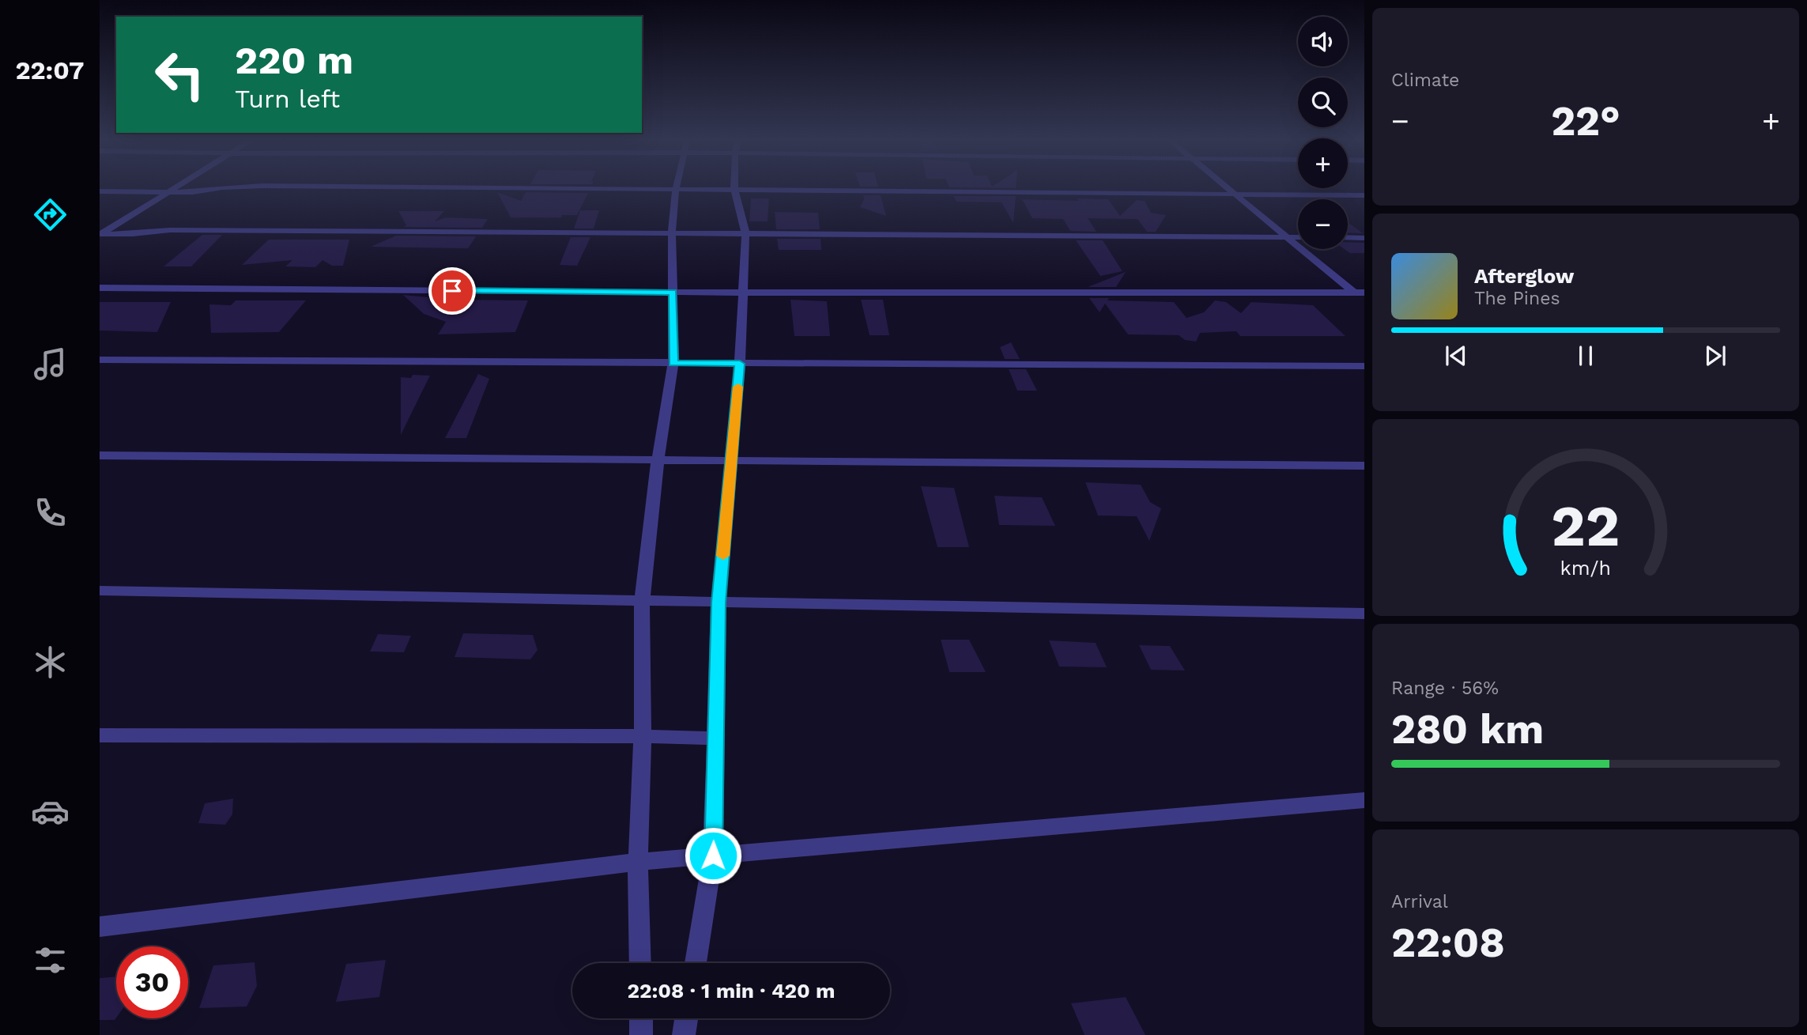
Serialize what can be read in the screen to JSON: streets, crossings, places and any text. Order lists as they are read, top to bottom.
{
  "page": {
    "tabs": "22:07",
    "tile": [
      "Climate",
      ["Range · 56%", "280 km"],
      ["Arrival", "22:08"]
    ],
    "map_buttons": ["+", "−"],
    "turn": ["220 m", "Turn left"],
    "heat": ["−", "22°", "+"],
    "song": ["Afterglow", "The Pines"],
    "limit": "30",
    "trip": "22:08 · 1 min · 420 m",
    "gauge": ["22", "km/h"]
  }
}
